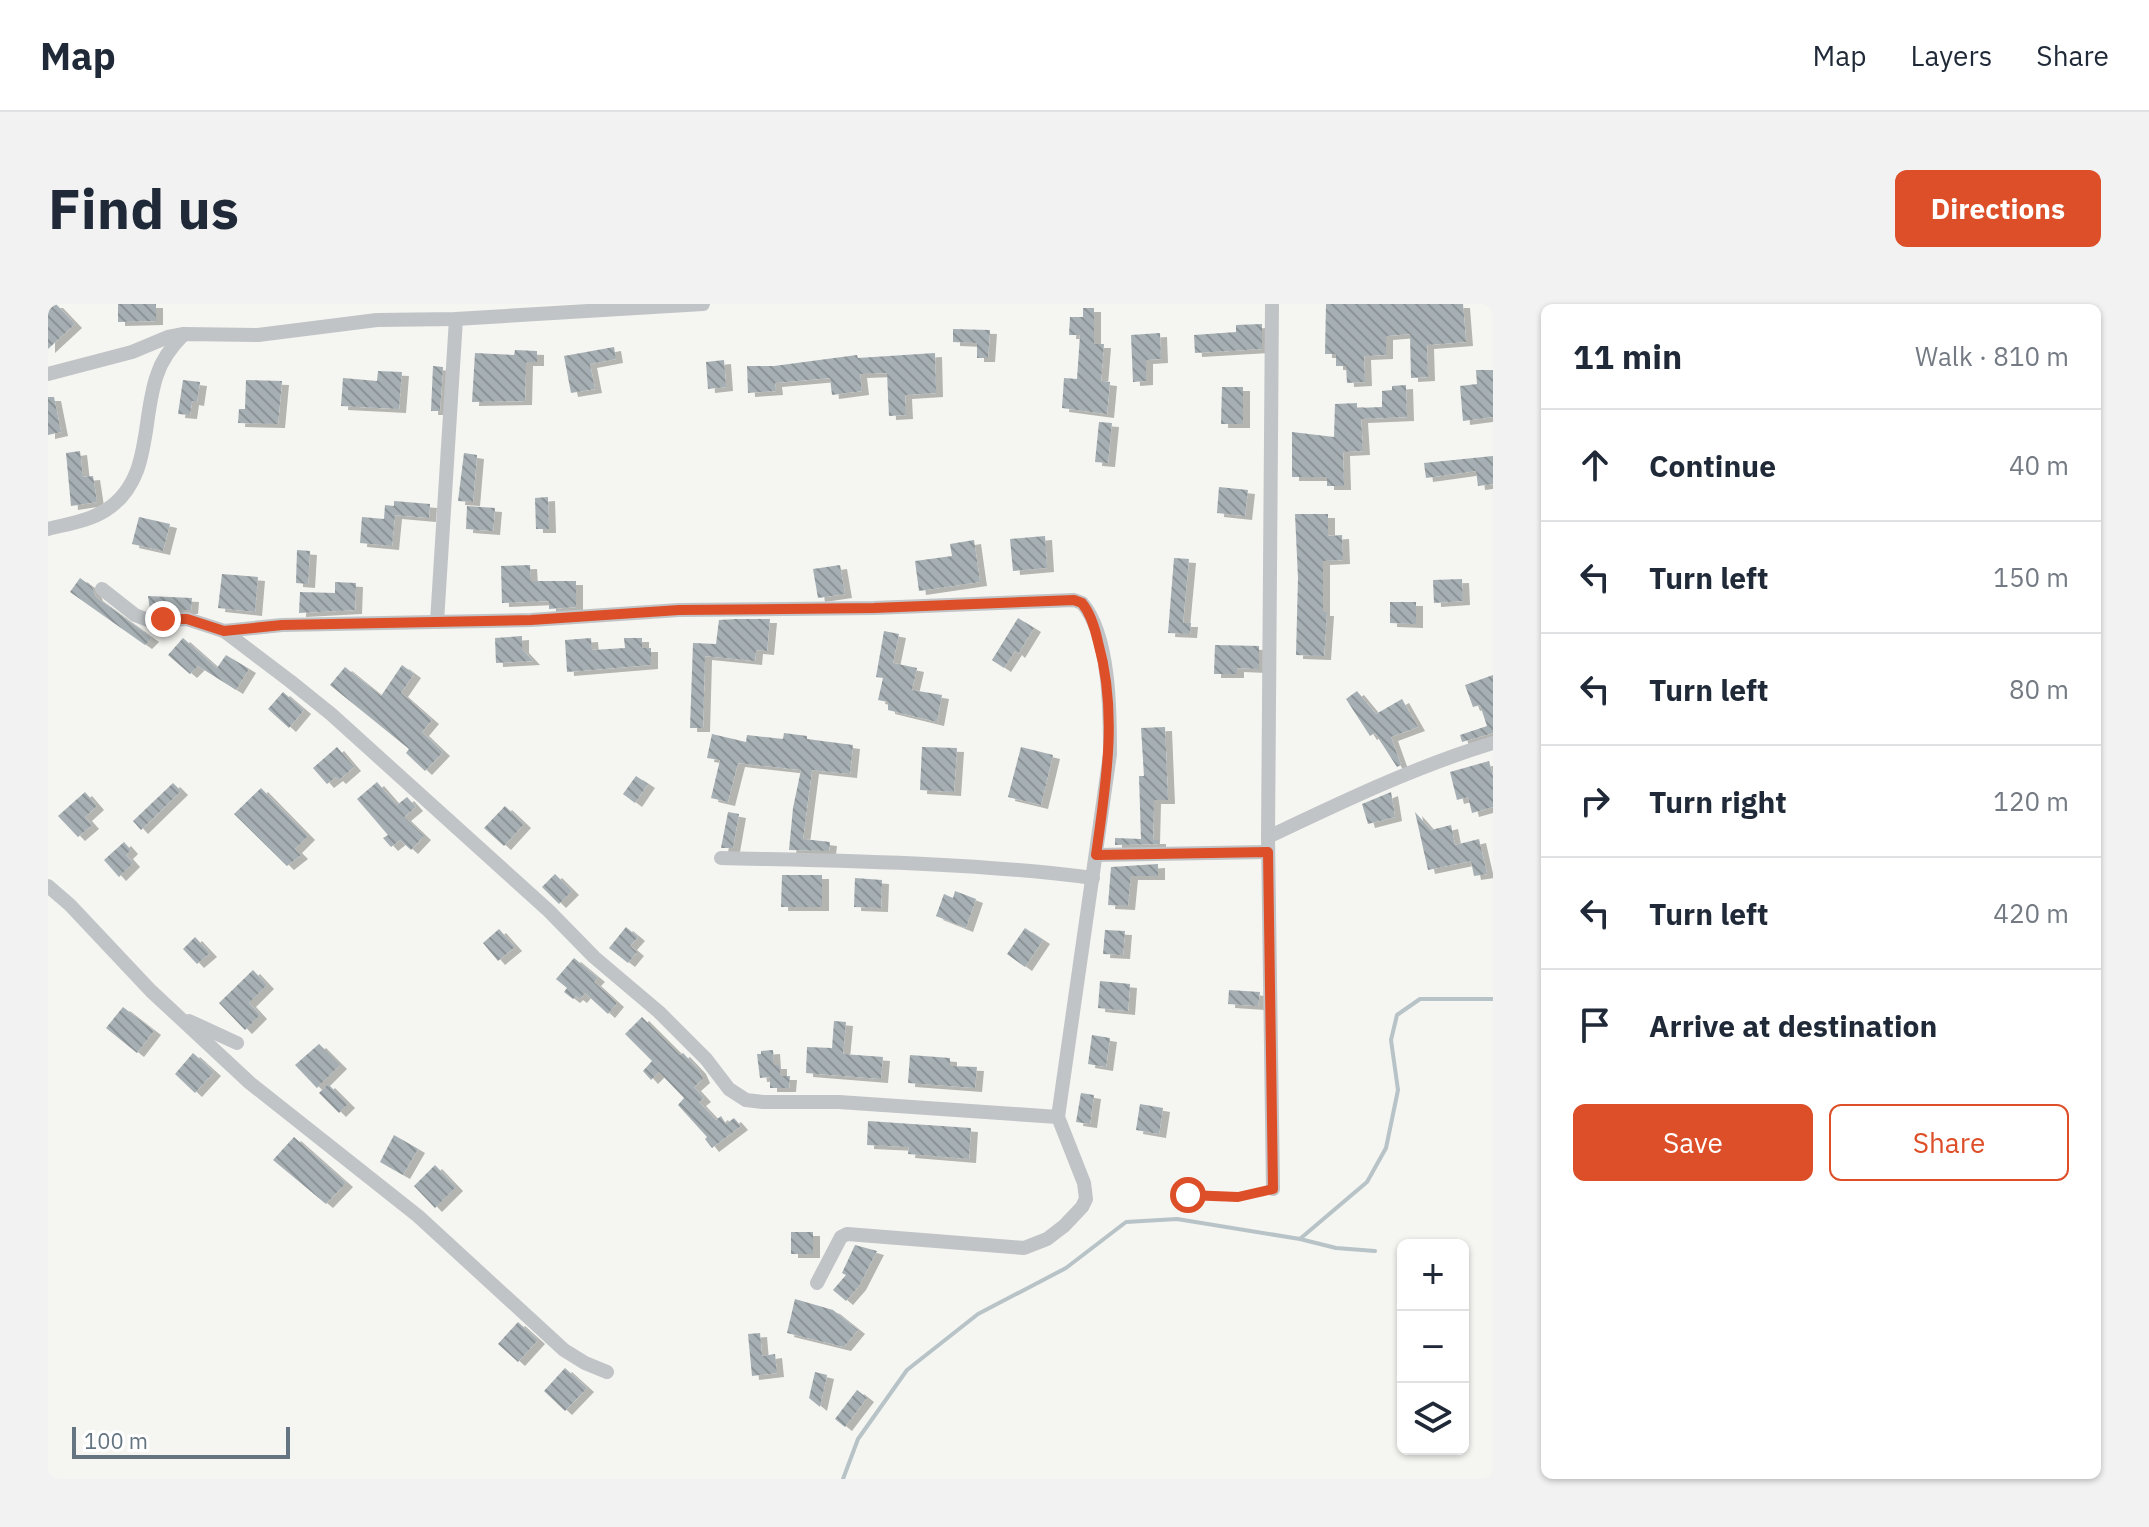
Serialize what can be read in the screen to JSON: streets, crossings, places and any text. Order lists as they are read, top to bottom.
{
  "scale_bar": "100 m",
  "page": {
    "header": "Map",
    "nav": ["Map", "Layers", "Share"],
    "buttons": [
      "Directions",
      ["Save", "Share"]
    ],
    "title": "Find us",
    "heading": ["11 min", "Walk · 810 m"],
    "list": [
      ["Continue", "40 m"],
      ["Turn left", "150 m"],
      ["Turn left", "80 m"],
      ["Turn right", "120 m"],
      ["Turn left", "420 m"],
      "Arrive at destination"
    ],
    "map_buttons": ["+", "−"],
    "scale": "100 m"
  }
}
